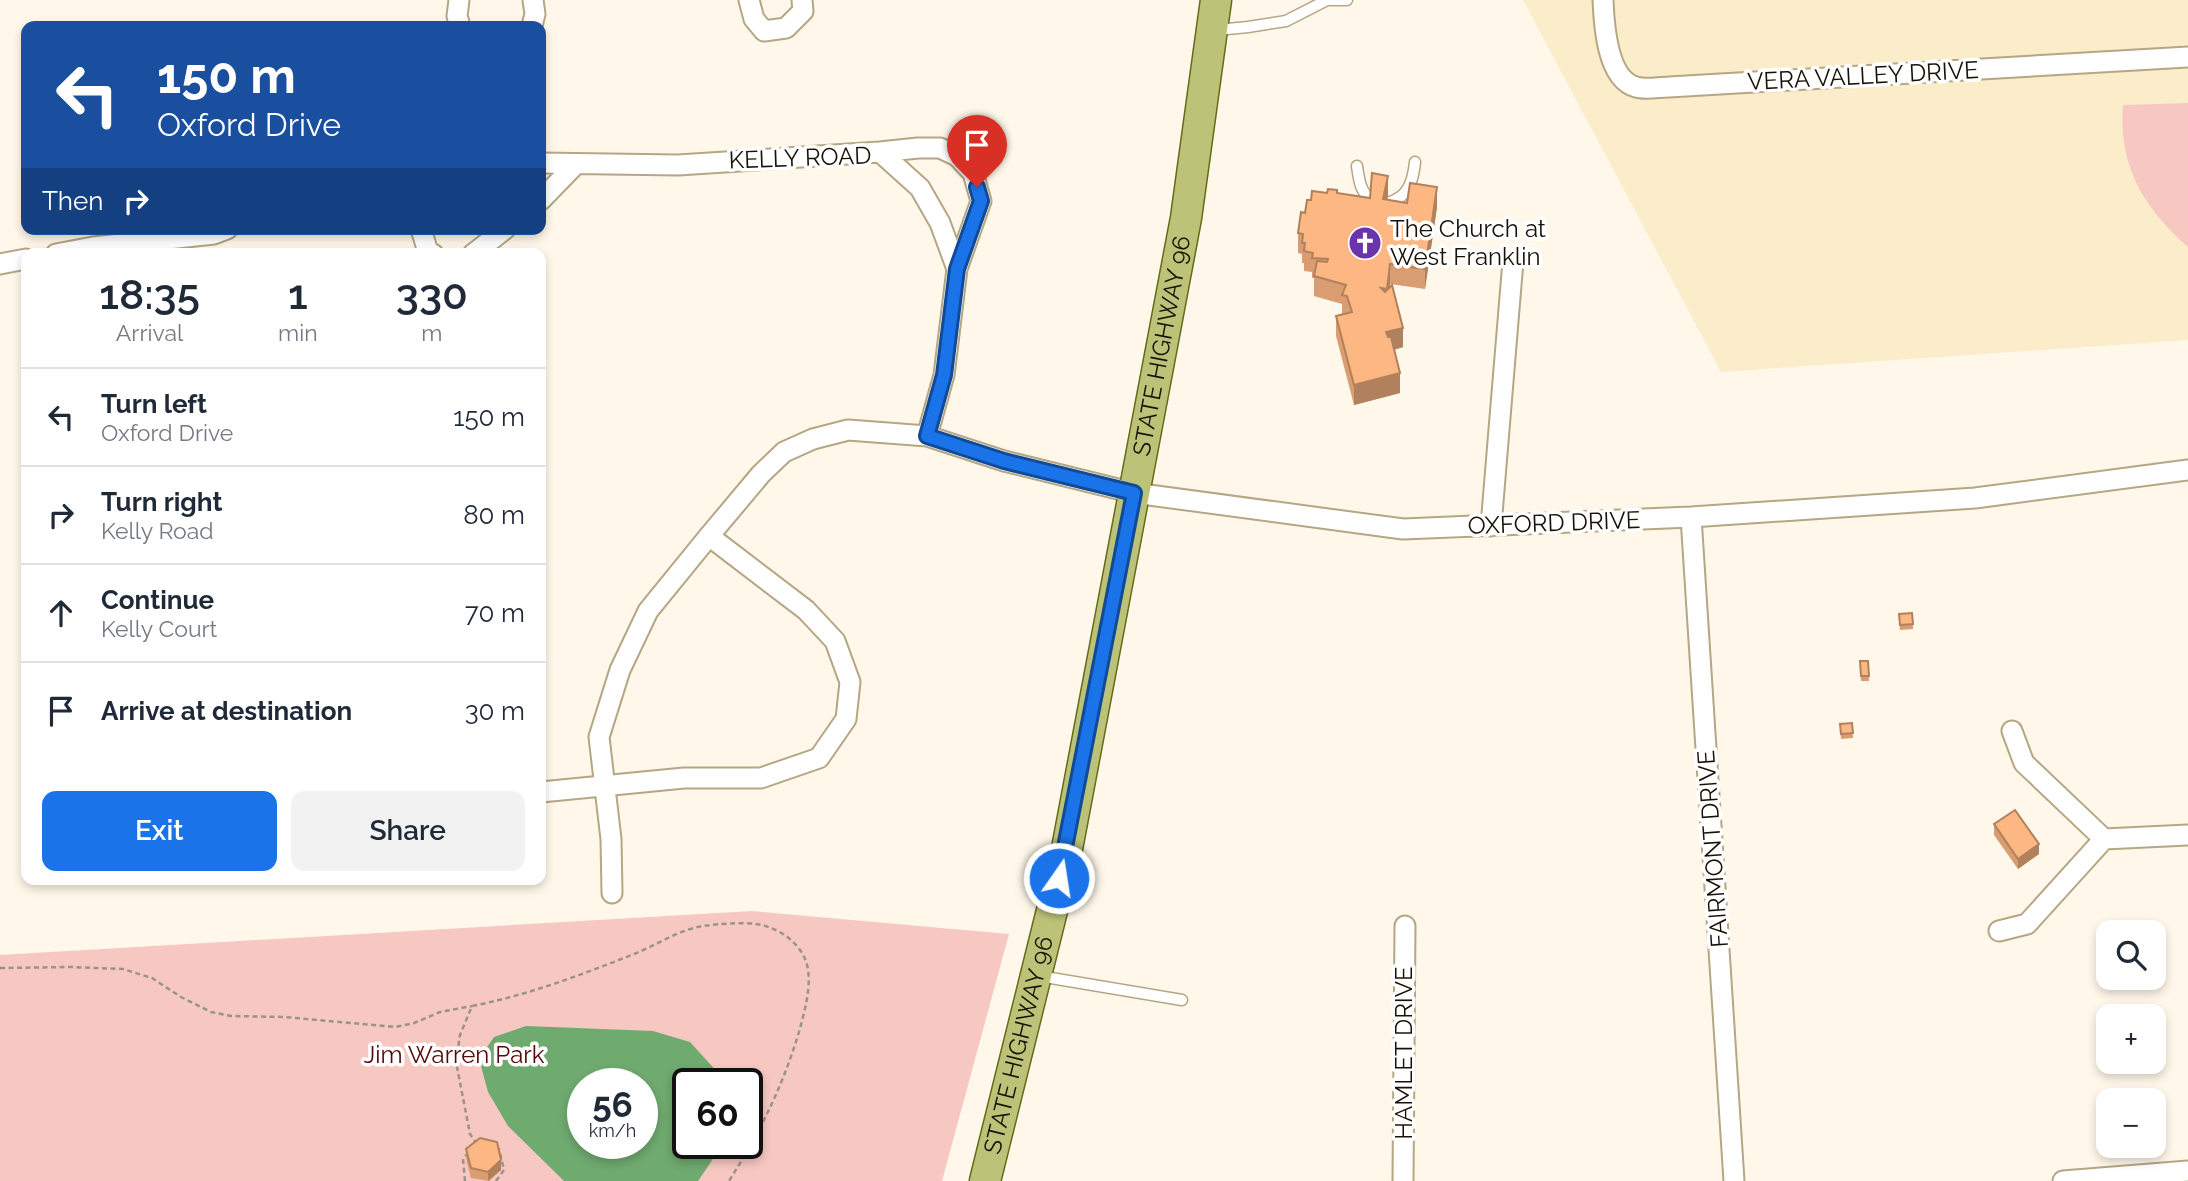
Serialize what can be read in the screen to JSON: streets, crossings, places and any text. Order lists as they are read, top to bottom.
{
  "streets": {
    "main road": ["STATE HIGHWAY 96"],
    "street": [
      "VERA VALLEY DRIVE",
      "KELLY ROAD",
      "OXFORD DRIVE",
      "FAIRMONT DRIVE",
      "HAMLET DRIVE"
    ]
  },
  "crossings": [
    ["KELLY ROAD", "OXFORD DRIVE"],
    ["STATE HIGHWAY 96", "OXFORD DRIVE"],
    ["OXFORD DRIVE", "FAIRMONT DRIVE"]
  ],
  "parks": ["Jim Warren Park"],
  "places": {
    "church": ["The Church at West Franklin"]
  },
  "page": {
    "turn": ["150 m", "Oxford Drive"],
    "then": "Then",
    "eta": [
      "18:35",
      "Arrival",
      "1",
      "min",
      "330",
      "m"
    ],
    "list": [
      {
        "name": "Turn left",
        "note": "Oxford Drive",
        "value": "150 m"
      },
      {
        "name": "Turn right",
        "note": "Kelly Road",
        "value": "80 m"
      },
      {
        "name": "Continue",
        "note": "Kelly Court",
        "value": "70 m"
      },
      {
        "name": "Arrive at destination",
        "value": "30 m"
      }
    ],
    "buttons": ["Exit", "Share"],
    "map_buttons": ["+", "−"],
    "speed": "56 km/h",
    "limit": "60"
  }
}
